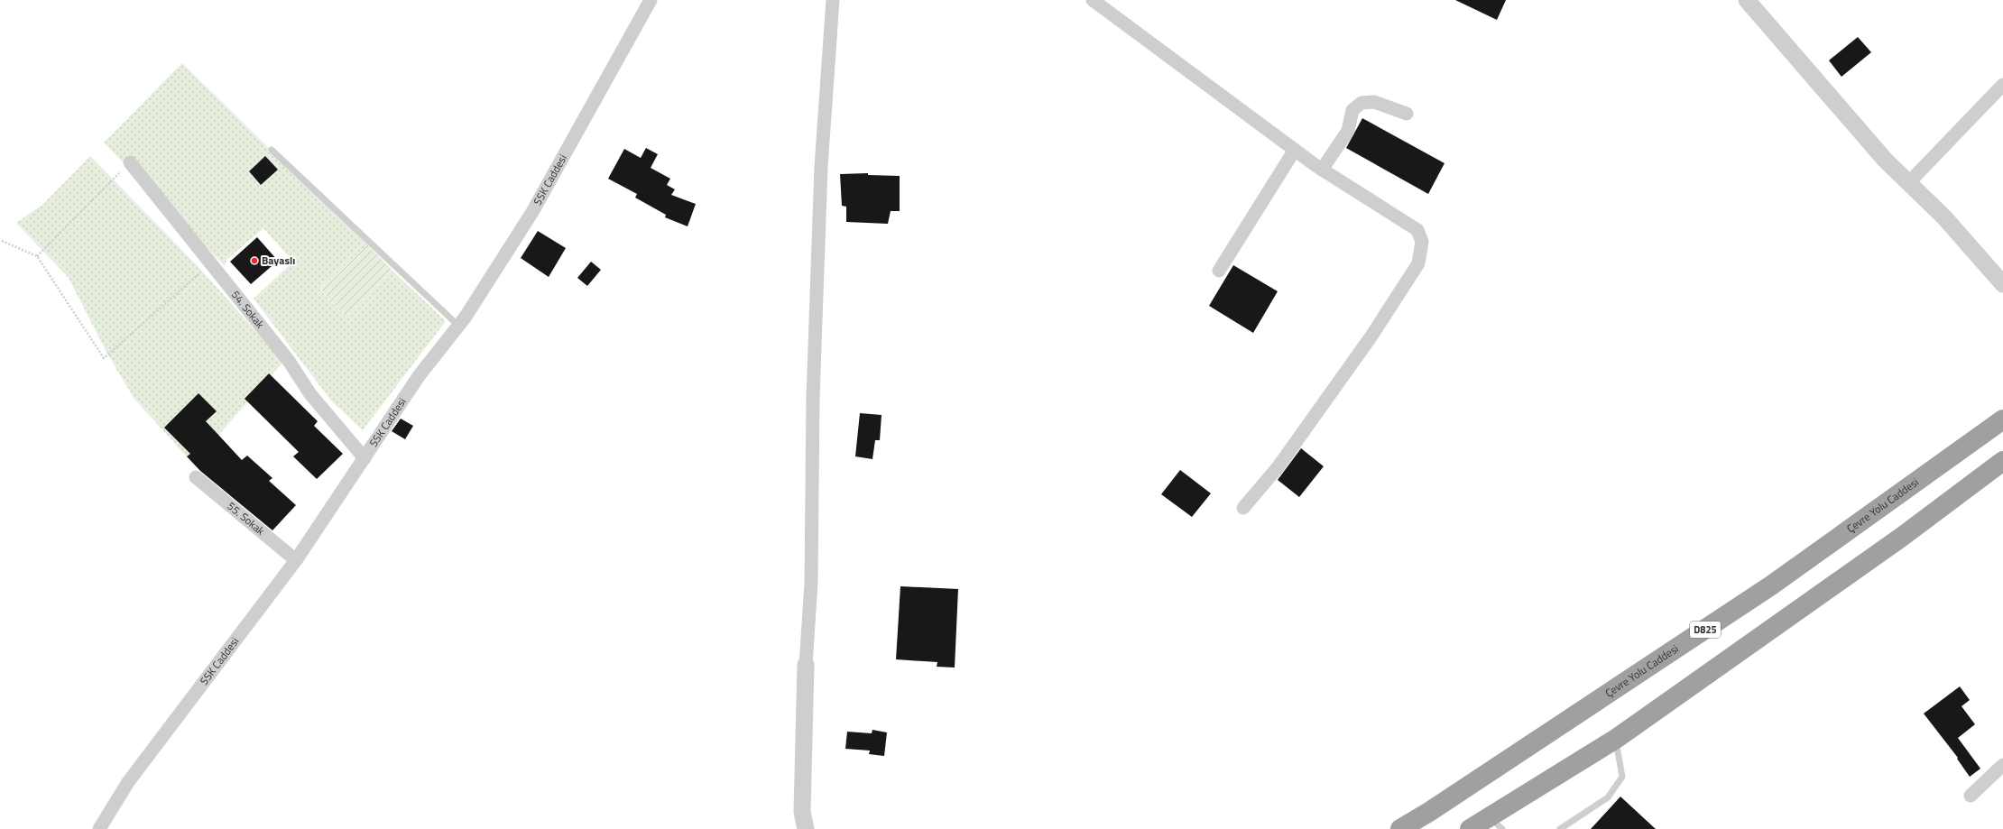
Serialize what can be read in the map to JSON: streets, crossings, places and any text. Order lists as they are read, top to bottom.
{
  "streets": {
    "highway": ["Çevre Yolu Caddesi", "D825"],
    "street": ["SSK Caddesi", "54. Sokak", "55. Sokak"]
  },
  "crossings": [
    ["SSK Caddesi", "54. Sokak"],
    ["SSK Caddesi", "55. Sokak"]
  ],
  "places": ["Bayaslı"]
}
